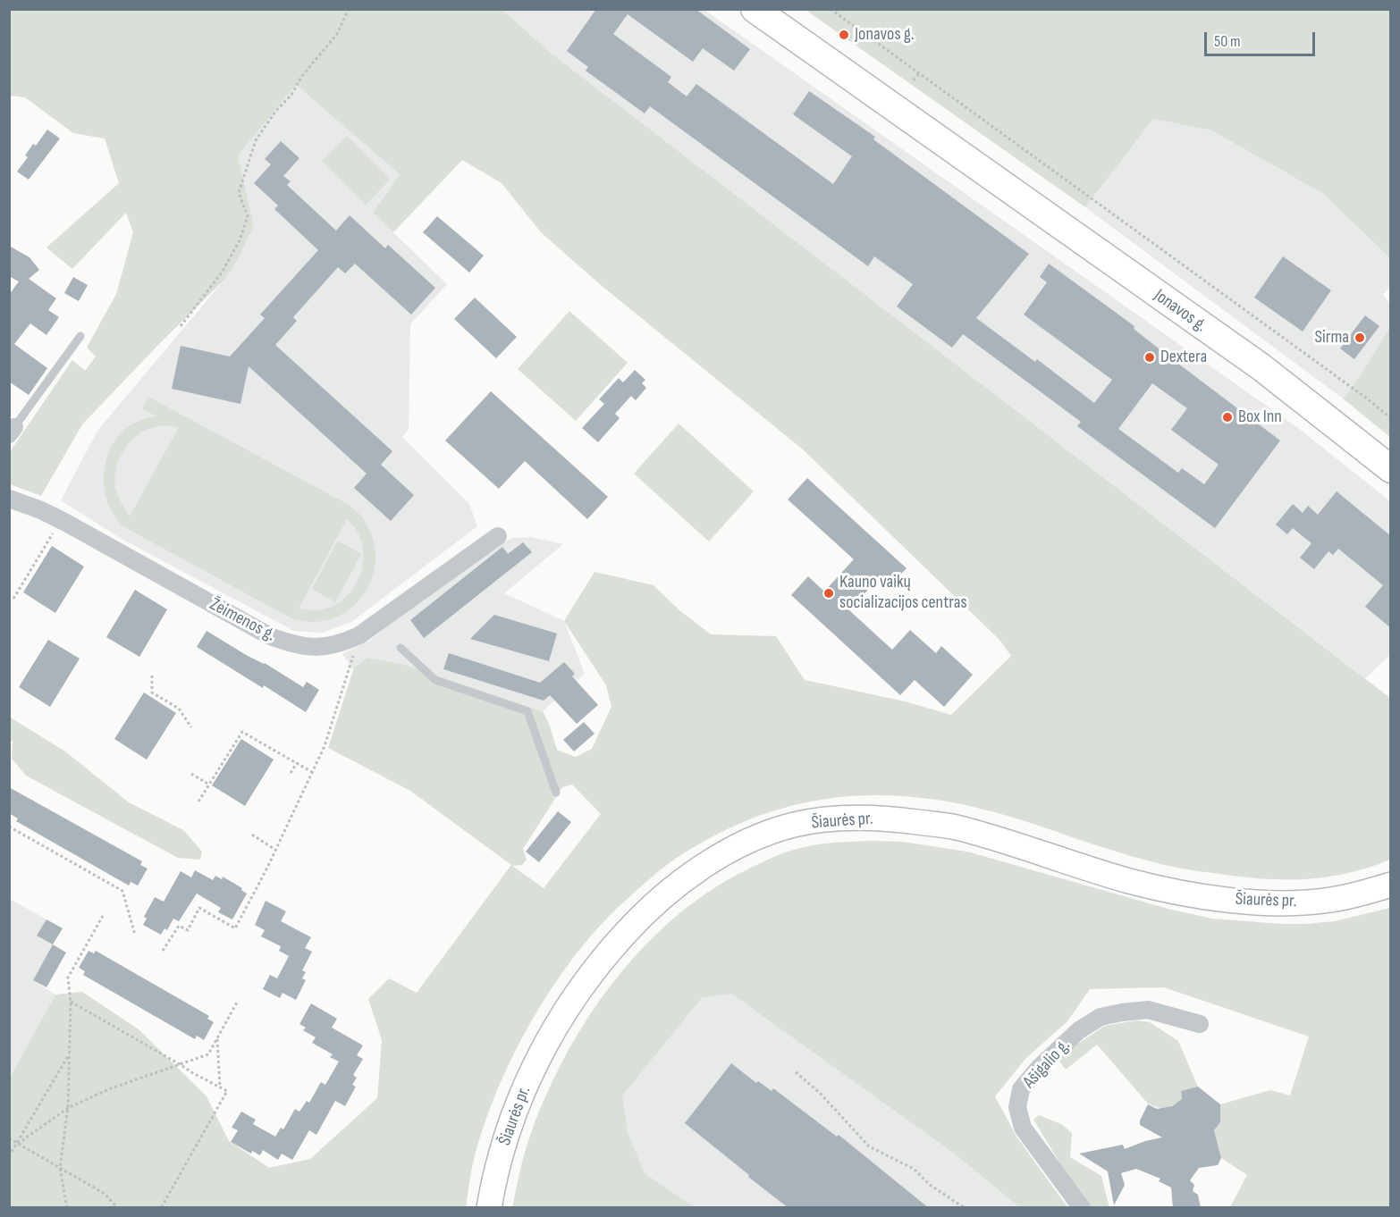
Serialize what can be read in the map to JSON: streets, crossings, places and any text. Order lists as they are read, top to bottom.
{
  "streets": {
    "main road": ["Jonavos g.", "Šiaurės pr."],
    "street": ["Žeimenos g.", "Ašigalio g."]
  },
  "places": [
    "Jonavos g.",
    "Sirma",
    "Dextera",
    "Box Inn",
    "Kauno vaikų socializacijos centras"
  ],
  "scale_bar": "50 m"
}
